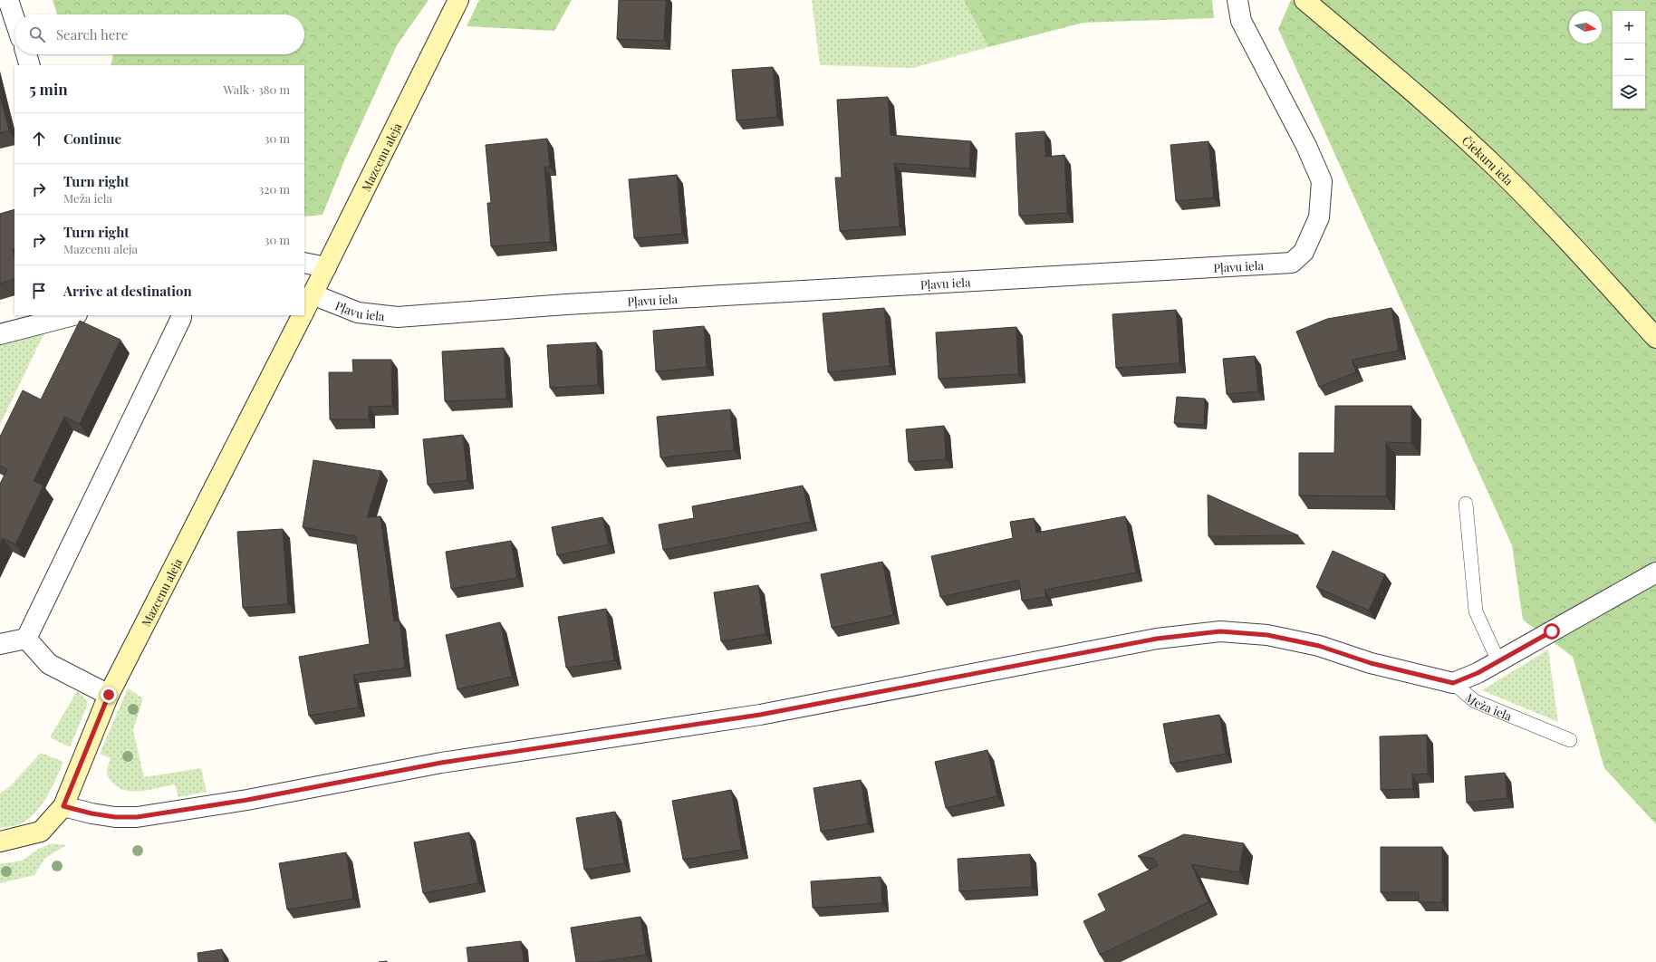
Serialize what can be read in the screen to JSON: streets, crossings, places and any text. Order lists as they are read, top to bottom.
{
  "streets": {
    "main road": ["Mazcenu aleja", "Čiekuru iela"],
    "street": ["Pļavu iela", "Meža iela"]
  },
  "crossings": [
    ["Mazcenu aleja", "Pļavu iela"],
    ["Mazcenu aleja", "Meža iela"]
  ],
  "north": "right",
  "page": {
    "map_buttons": ["+", "−"],
    "search": "Search here",
    "heading": ["5 min", "Walk · 380 m"],
    "list": [
      ["Continue", "30 m"],
      ["Turn right", "Meža iela", "320 m"],
      ["Turn right", "Mazcenu aleja", "30 m"],
      "Arrive at destination"
    ]
  }
}
